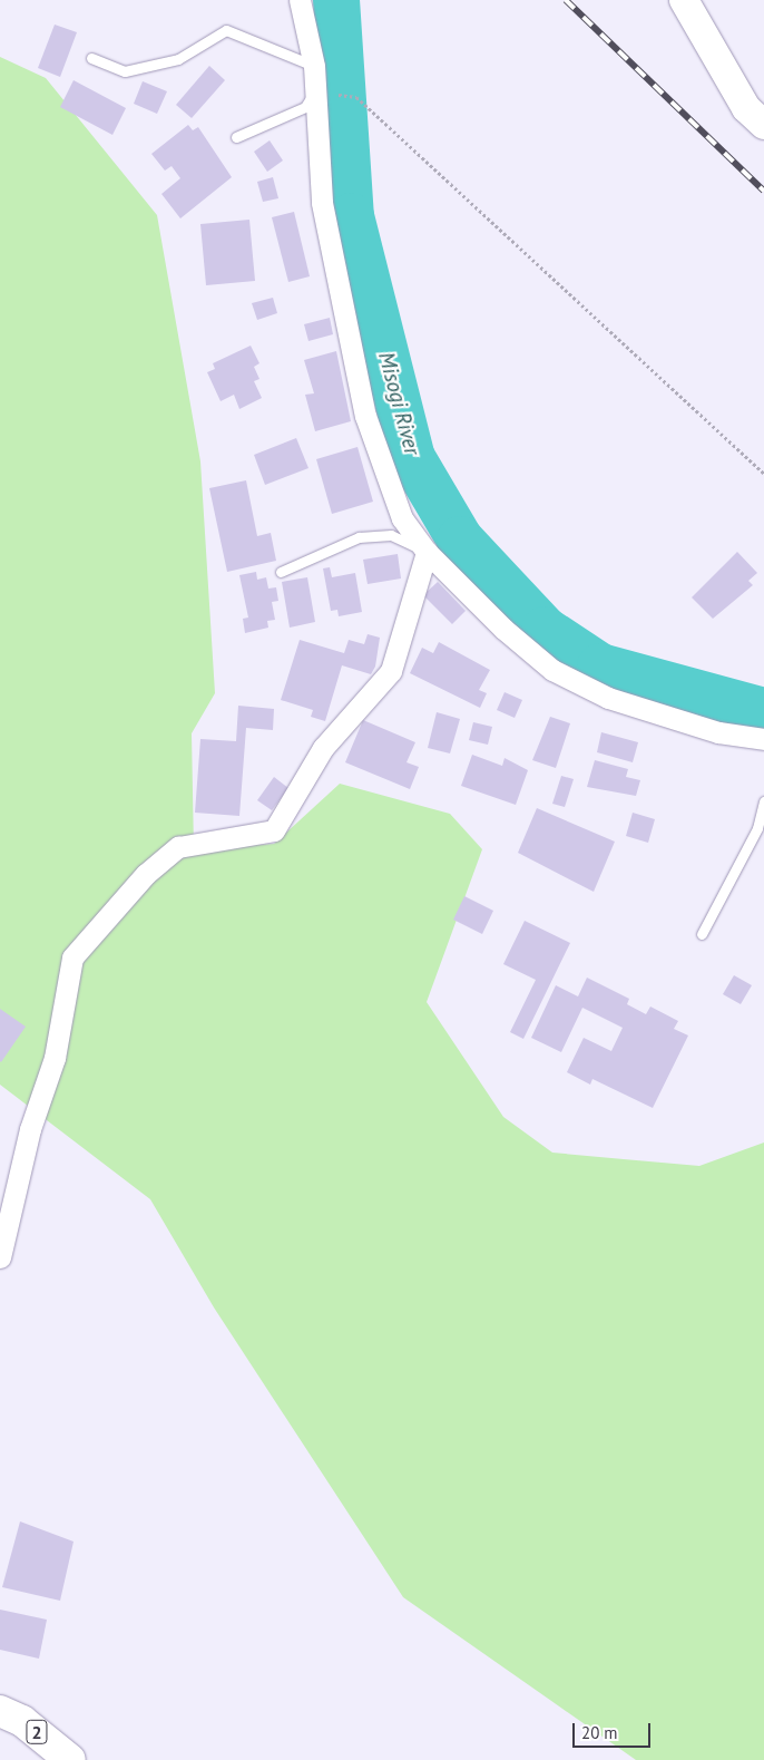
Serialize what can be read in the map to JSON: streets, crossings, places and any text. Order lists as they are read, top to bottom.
{
  "streets": {
    "main road": ["2"]
  },
  "water": ["Misogi River"],
  "scale_bar": "20 m"
}
